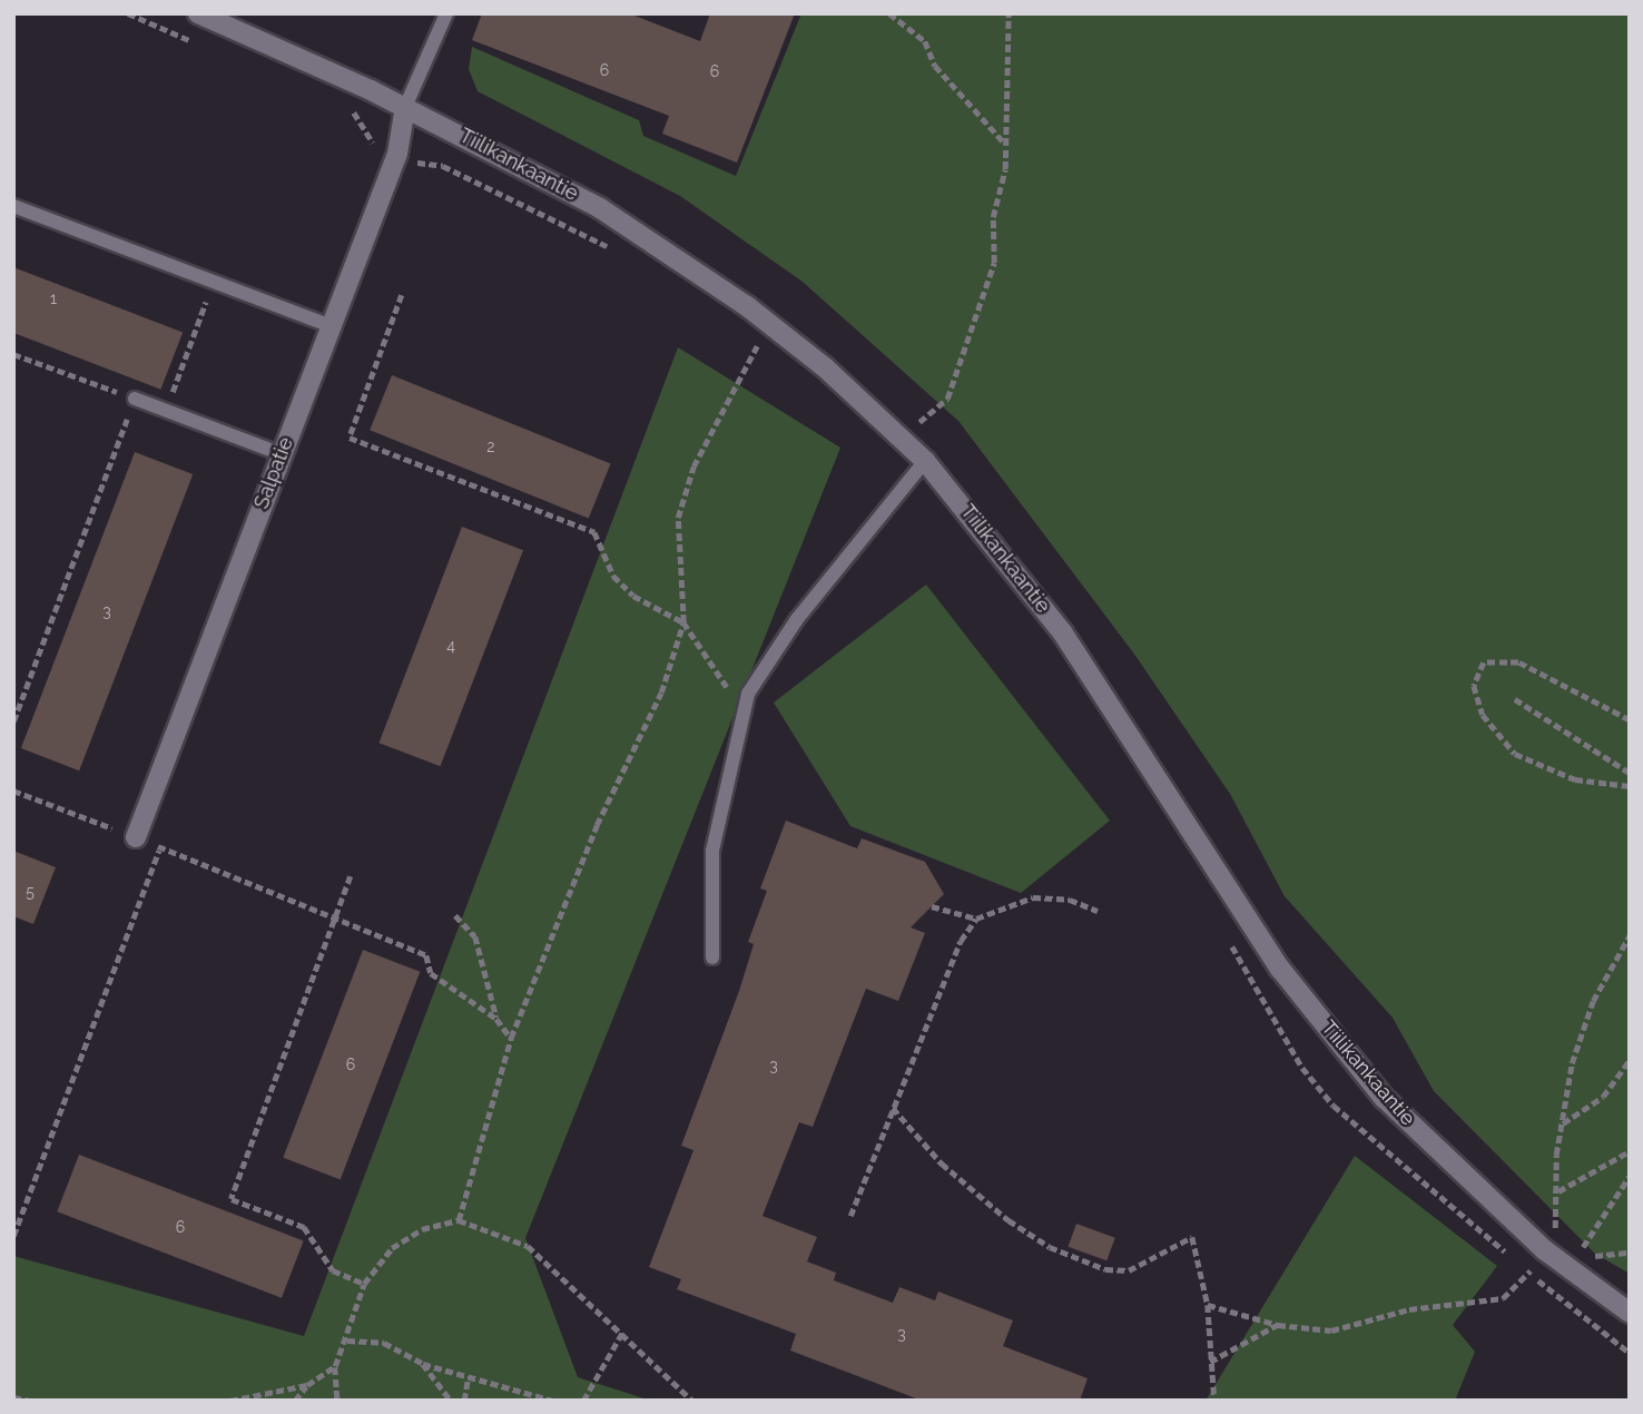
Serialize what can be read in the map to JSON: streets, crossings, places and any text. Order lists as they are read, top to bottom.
{
  "streets": {
    "street": ["Tiilikankaantie", "Salpatie"]
  },
  "crossings": [
    ["Tiilikankaantie", "Salpatie"]
  ],
  "house_numbers": [
    "6",
    "6",
    "1",
    "2",
    "3",
    "4",
    "5",
    "6",
    "3",
    "6",
    "3"
  ]
}
